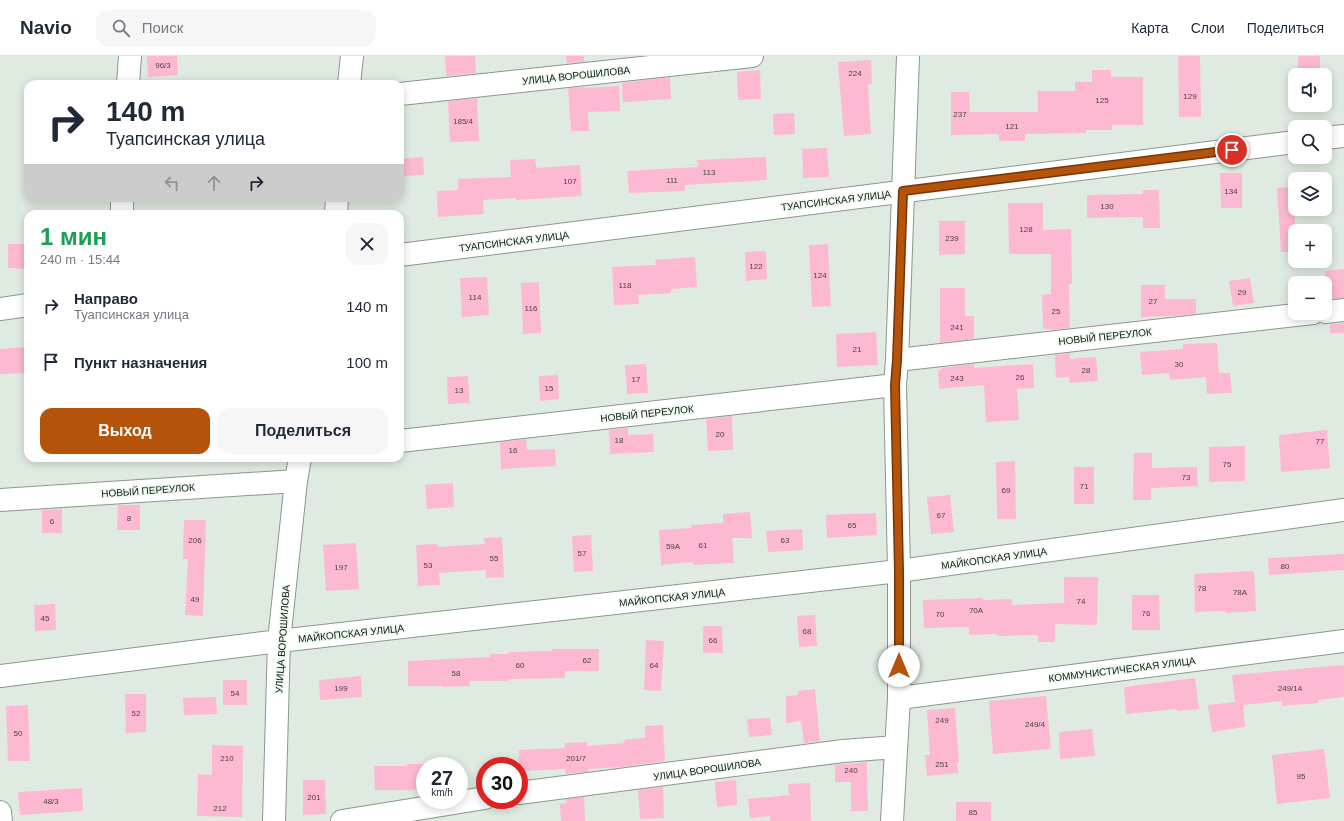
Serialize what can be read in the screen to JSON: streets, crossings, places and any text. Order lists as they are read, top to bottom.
{
  "streets": {
    "street": [
      "УЛИЦА ВОРОШИЛОВА",
      "ТУАПСИНСКАЯ УЛИЦА",
      "НОВЫЙ ПЕРЕУЛОК",
      "МАЙКОПСКАЯ УЛИЦА",
      "КОММУНИСТИЧЕСКАЯ УЛИЦА"
    ]
  },
  "crossings": [
    ["УЛИЦА ВОРОШИЛОВА", "НОВЫЙ ПЕРЕУЛОК"],
    ["УЛИЦА ВОРОШИЛОВА", "МАЙКОПСКАЯ УЛИЦА"]
  ],
  "house_numbers": [
    "96/3",
    "224",
    "129",
    "125",
    "237",
    "185/4",
    "121",
    "113",
    "111",
    "107",
    "134",
    "130",
    "128",
    "239",
    "122",
    "124",
    "118",
    "29",
    "114",
    "27",
    "116",
    "25",
    "241",
    "21",
    "30",
    "28",
    "26",
    "243",
    "17",
    "15",
    "13",
    "20",
    "18",
    "77",
    "16",
    "75",
    "73",
    "71",
    "69",
    "67",
    "8",
    "6",
    "65",
    "206",
    "63",
    "61",
    "59А",
    "57",
    "55",
    "53",
    "80",
    "197",
    "78",
    "78А",
    "49",
    "74",
    "70А",
    "76",
    "70",
    "45",
    "68",
    "66",
    "62",
    "60",
    "64",
    "58",
    "199",
    "249/14",
    "54",
    "52",
    "249",
    "249/4",
    "50",
    "210",
    "201/7",
    "251",
    "240",
    "95",
    "201",
    "48/3",
    "212",
    "85"
  ],
  "page": {
    "header": "Navio",
    "search": "Поиск",
    "nav": ["Карта", "Слои", "Поделиться"],
    "map_buttons": ["+", "−"],
    "turn": ["140 m", "Туапсинская улица"],
    "heading": ["1 мин", "240 m · 15:44"],
    "list": [
      {
        "name": "Направо",
        "note": "Туапсинская улица",
        "value": "140 m"
      },
      {
        "name": "Пункт назначения",
        "value": "100 m"
      }
    ],
    "buttons": ["Выход", "Поделиться"],
    "speed": "27 km/h",
    "limit": "30"
  }
}
